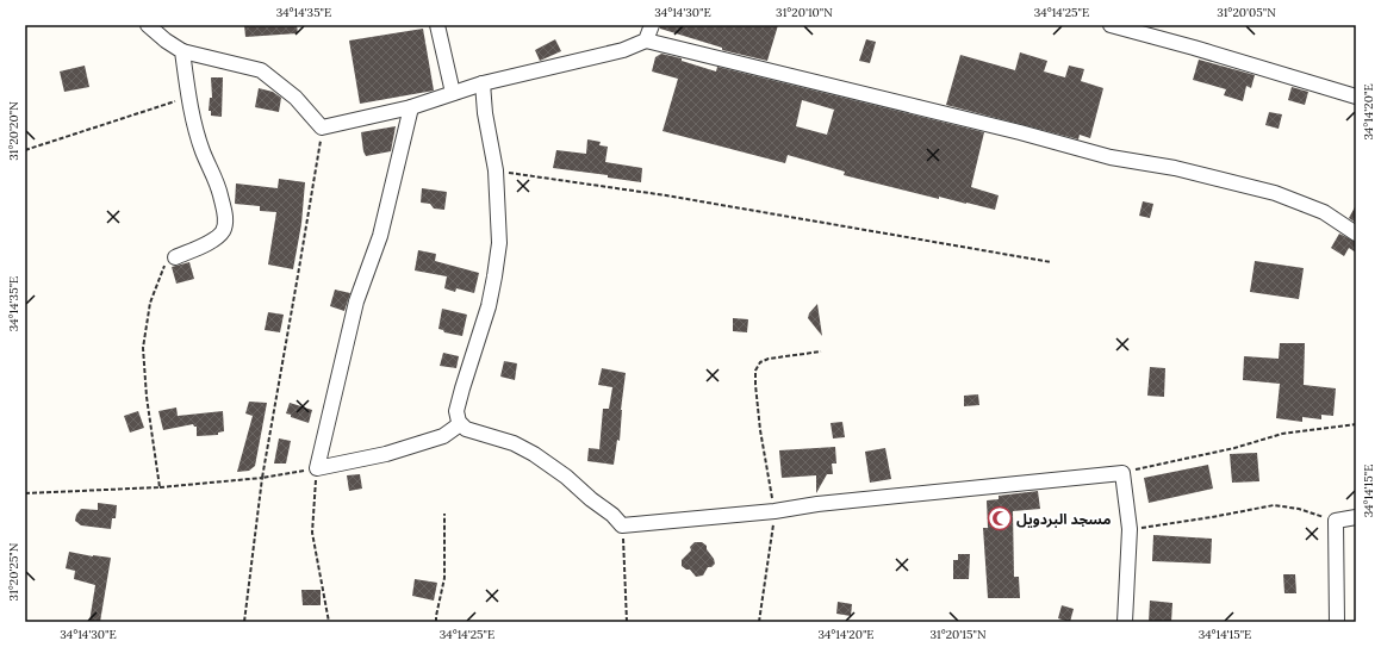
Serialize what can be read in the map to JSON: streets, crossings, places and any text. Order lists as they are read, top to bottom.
{
  "places": {
    "mosque": ["مسجد البردويل"]
  },
  "coordinates": [
    "34°14'35\"E",
    "34°14'30\"E",
    "31°20'10\"N",
    "34°14'25\"E",
    "31°20'05\"N",
    "34°14'20\"E",
    "31°20'20\"N",
    "34°14'15\"E",
    "31°20'25\"N",
    "31°20'15\"N"
  ]
}
